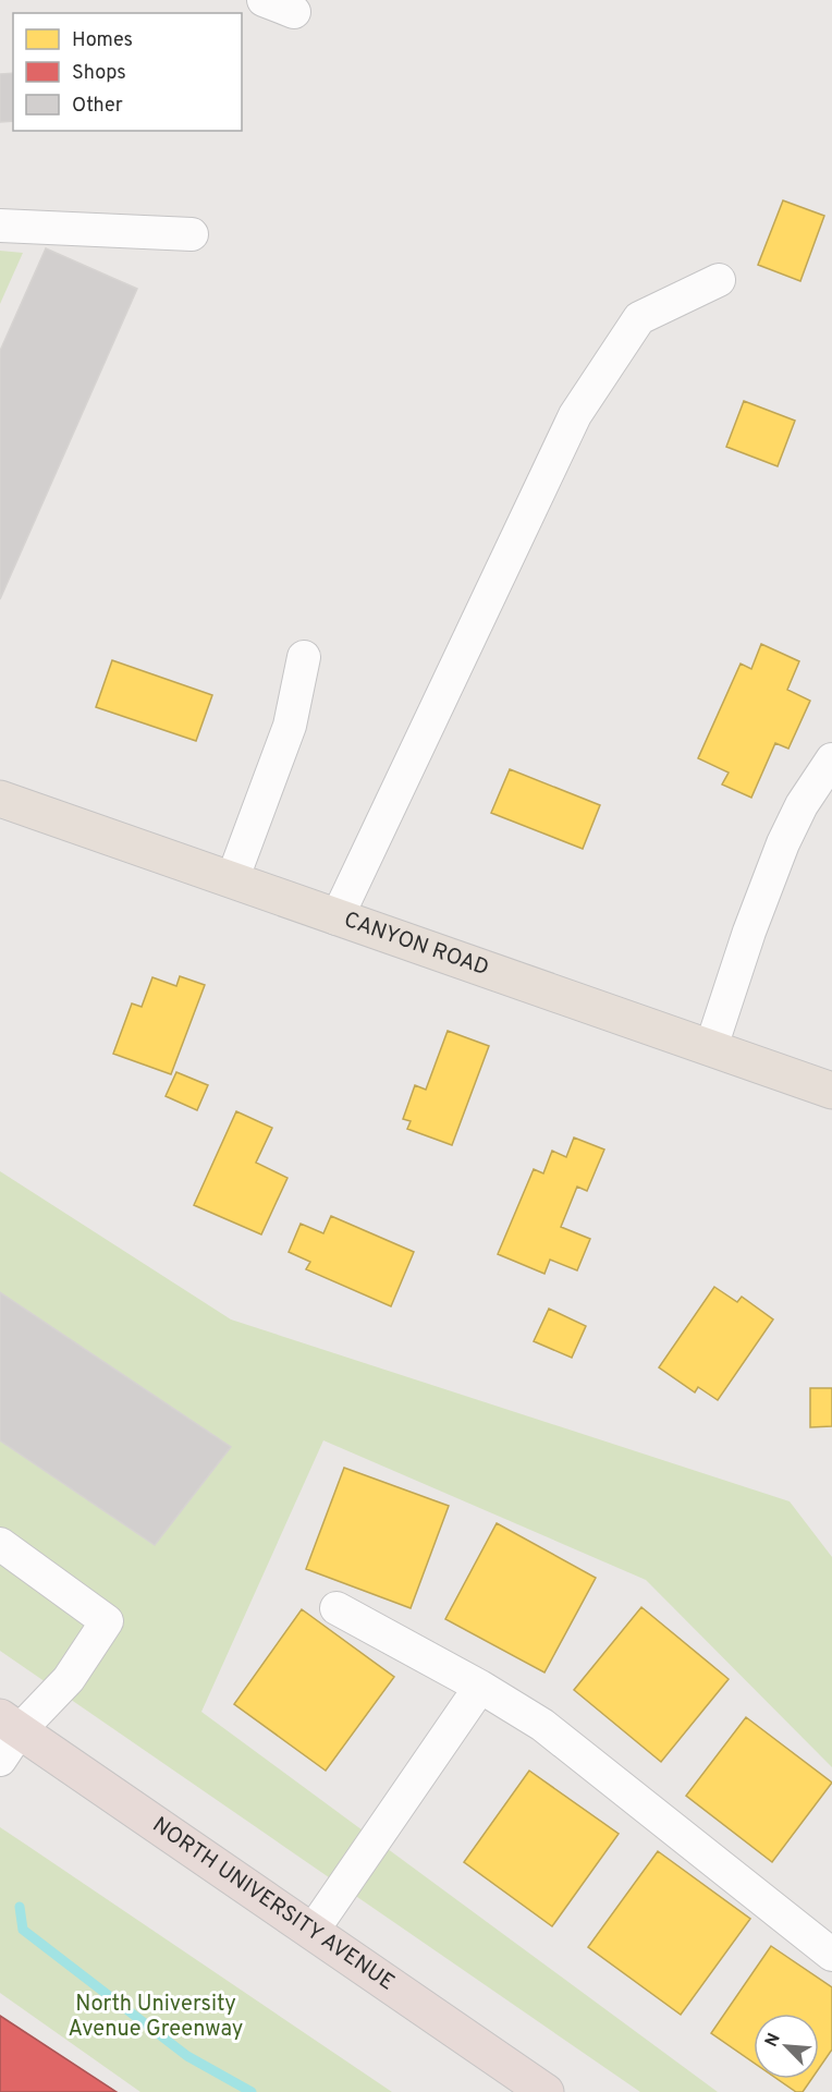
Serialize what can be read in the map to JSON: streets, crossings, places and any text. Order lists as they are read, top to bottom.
{
  "streets": {
    "highway": ["NORTH UNIVERSITY AVENUE"],
    "main road": ["CANYON ROAD"]
  },
  "parks": ["North University Avenue Greenway"],
  "legend": ["Homes", "Shops", "Other"],
  "north": "top left"
}
